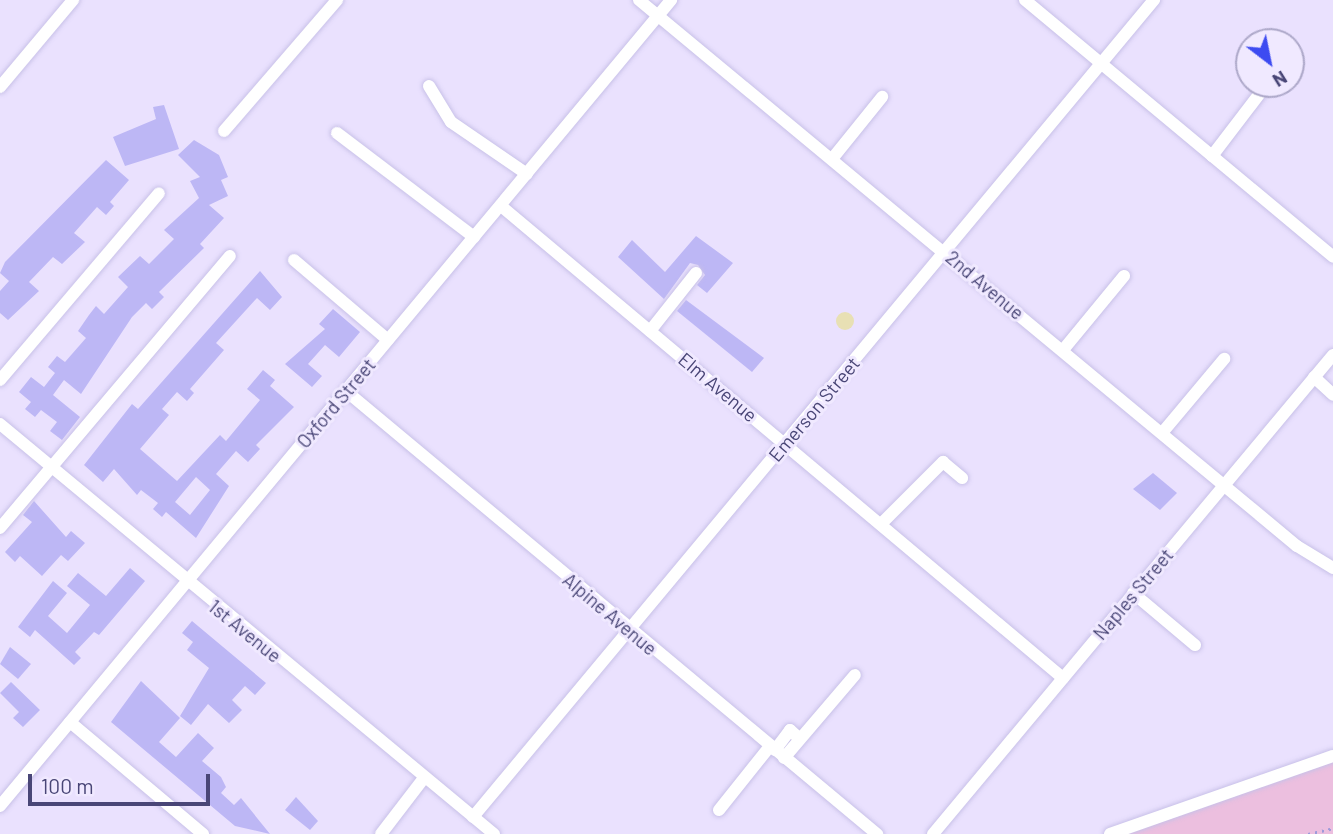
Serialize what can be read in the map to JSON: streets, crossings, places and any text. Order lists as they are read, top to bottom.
{
  "streets": {
    "street": [
      "2nd Avenue",
      "Elm Avenue",
      "Oxford Street",
      "Emerson Street",
      "Naples Street",
      "Alpine Avenue",
      "1st Avenue"
    ]
  },
  "crossings": [
    ["2nd Avenue", "Oxford Street"],
    ["2nd Avenue", "Emerson Street"],
    ["2nd Avenue", "Naples Street"],
    ["Elm Avenue", "Oxford Street"],
    ["Elm Avenue", "Emerson Street"],
    ["Elm Avenue", "Naples Street"],
    ["Oxford Street", "Alpine Avenue"],
    ["Oxford Street", "1st Avenue"],
    ["Emerson Street", "Alpine Avenue"],
    ["Emerson Street", "1st Avenue"]
  ],
  "scale_bar": "100 m",
  "north": "bottom right"
}
